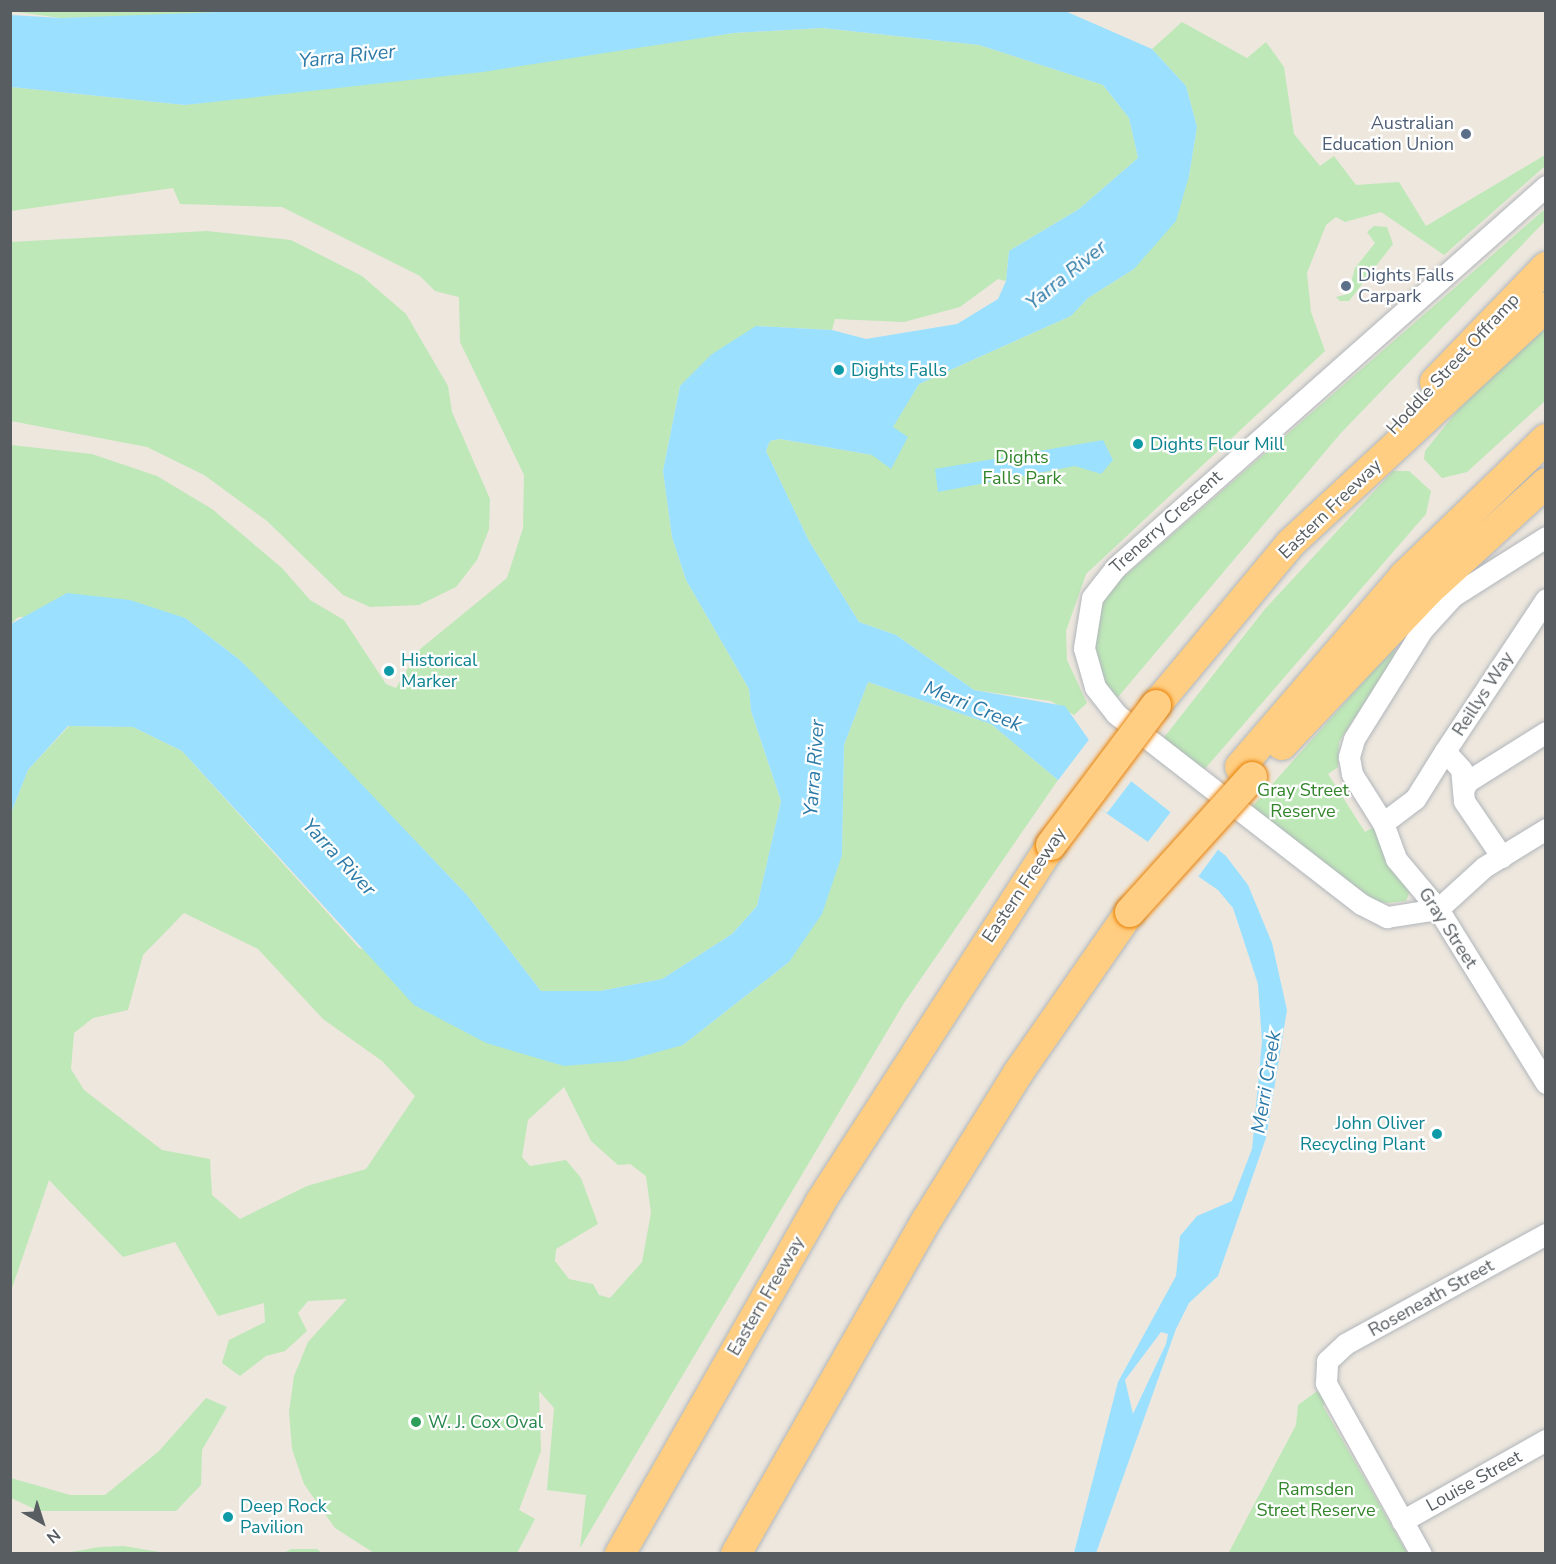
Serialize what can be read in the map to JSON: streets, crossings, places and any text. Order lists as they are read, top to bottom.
{
  "streets": {
    "highway": ["Hoddle Street Offramp", "Eastern Freeway"],
    "street": [
      "Trenerry Crescent",
      "Reillys Way",
      "Gray Street",
      "Roseneath Street",
      "Louise Street"
    ]
  },
  "crossings": [
    ["Hoddle Street Offramp", "Eastern Freeway"],
    ["Trenerry Crescent", "Reillys Way"],
    ["Trenerry Crescent", "Gray Street"],
    ["Roseneath Street", "Louise Street"]
  ],
  "water": ["Yarra River", "Merri Creek"],
  "parks": ["Dights Falls Park", "Gray Street Reserve", "Ramsden Street Reserve"],
  "places": [
    "Australian Education Union",
    "Dights Falls Carpark",
    "Dights Falls",
    "Dights Flour Mill",
    "Historical Marker",
    "John Oliver Recycling Plant",
    "W. J. Cox Oval",
    "Deep Rock Pavilion"
  ],
  "north": "bottom right"
}
